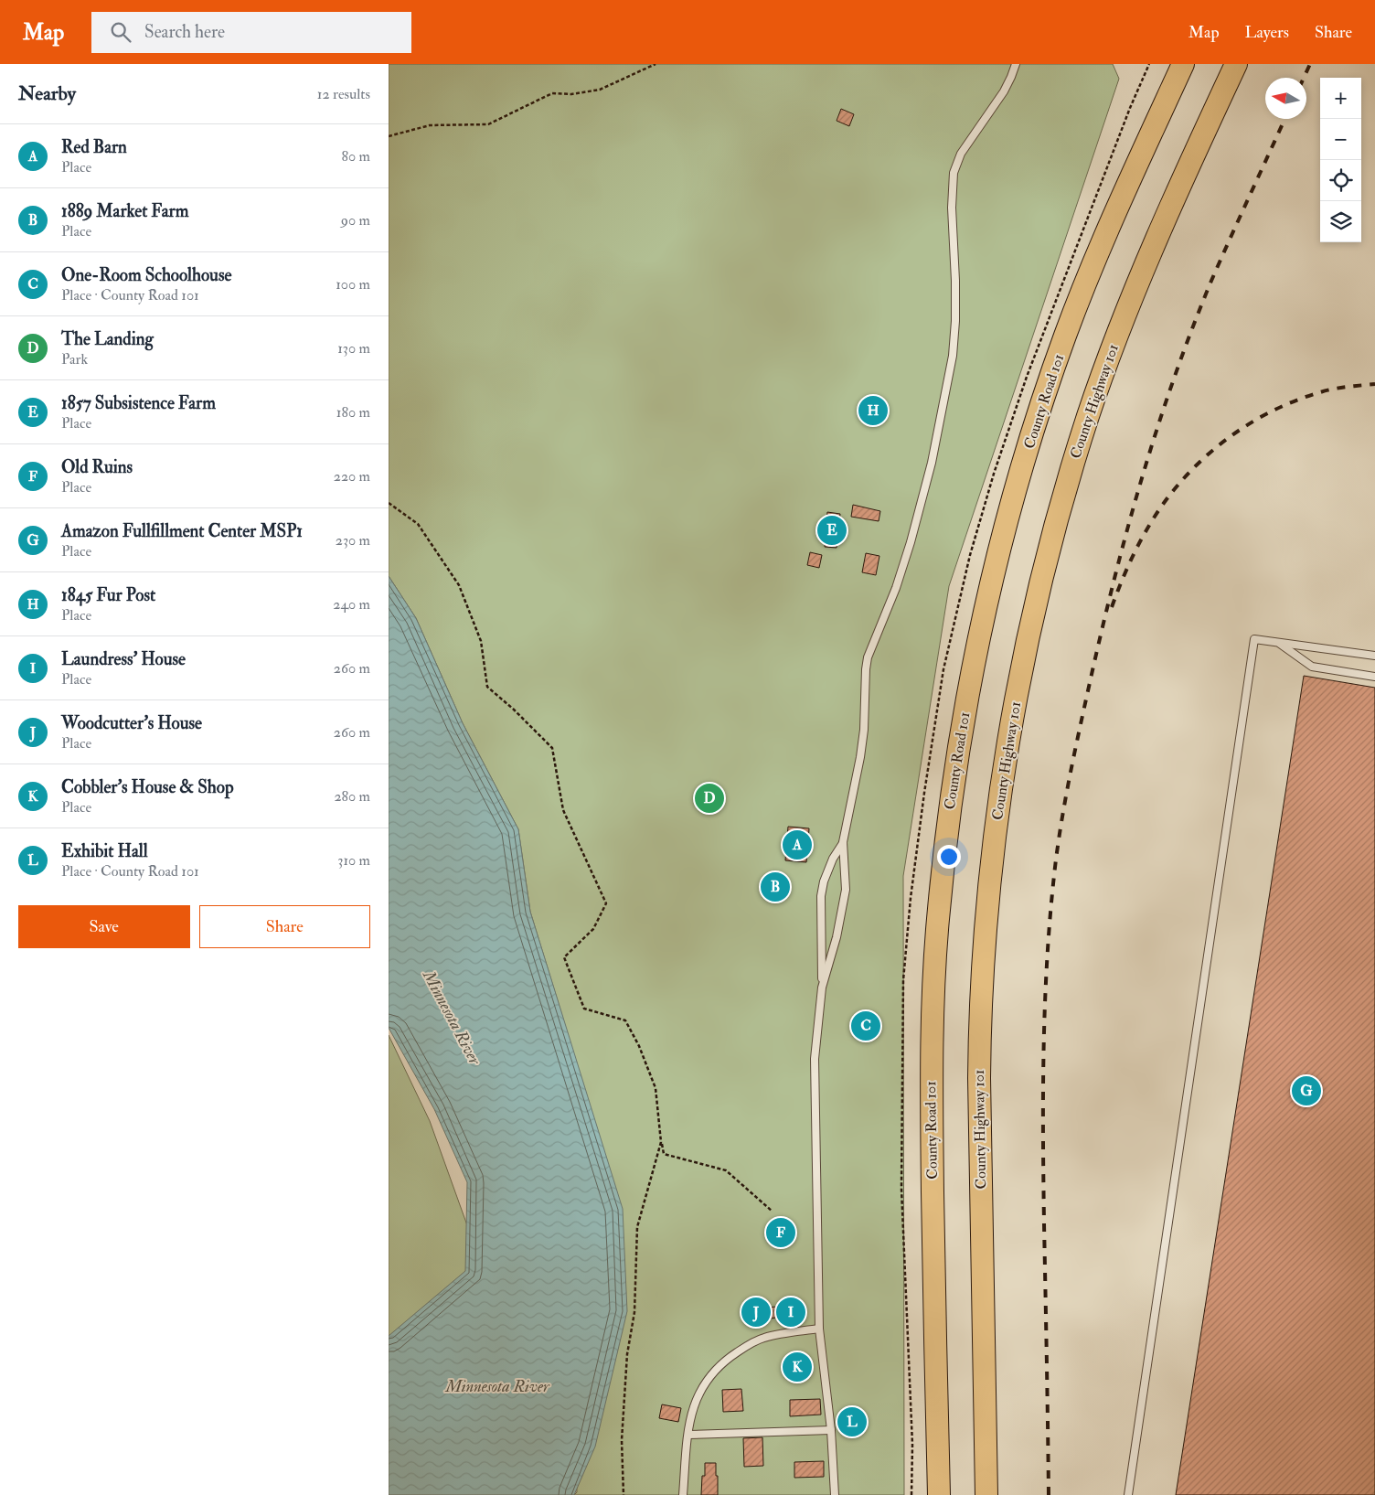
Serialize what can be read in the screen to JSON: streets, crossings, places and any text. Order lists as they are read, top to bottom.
{
  "streets": {
    "main road": ["County Road 101", "County Highway 101"]
  },
  "water": ["Minnesota River"],
  "north": "left",
  "page": {
    "header": "Map",
    "search": "Search here",
    "nav": ["Map", "Layers", "Share"],
    "heading": ["Nearby", "12 results"],
    "map_buttons": ["+", "−"],
    "list": [
      {
        "mark": "A",
        "name": "Red Barn",
        "note": "Place",
        "value": "80 m"
      },
      {
        "mark": "B",
        "name": "1889 Market Farm",
        "note": "Place",
        "value": "90 m"
      },
      {
        "mark": "C",
        "name": "One-Room Schoolhouse",
        "note": "Place · County Road 101",
        "value": "100 m"
      },
      {
        "mark": "D",
        "name": "The Landing",
        "note": "Park",
        "value": "130 m"
      },
      {
        "mark": "E",
        "name": "1857 Subsistence Farm",
        "note": "Place",
        "value": "180 m"
      },
      {
        "mark": "F",
        "name": "Old Ruins",
        "note": "Place",
        "value": "220 m"
      },
      {
        "mark": "G",
        "name": "Amazon Fullfillment Center MSP1",
        "note": "Place",
        "value": "230 m"
      },
      {
        "mark": "H",
        "name": "1845 Fur Post",
        "note": "Place",
        "value": "240 m"
      },
      {
        "mark": "I",
        "name": "Laundress' House",
        "note": "Place",
        "value": "260 m"
      },
      {
        "mark": "J",
        "name": "Woodcutter's House",
        "note": "Place",
        "value": "260 m"
      },
      {
        "mark": "K",
        "name": "Cobbler's House & Shop",
        "note": "Place",
        "value": "280 m"
      },
      {
        "mark": "L",
        "name": "Exhibit Hall",
        "note": "Place · County Road 101",
        "value": "310 m"
      }
    ],
    "pins": [
      "H",
      "E",
      "D",
      "A",
      "B",
      "C",
      "G",
      "F",
      "I",
      "J",
      "K",
      "L"
    ],
    "buttons": ["Save", "Share"]
  }
}
